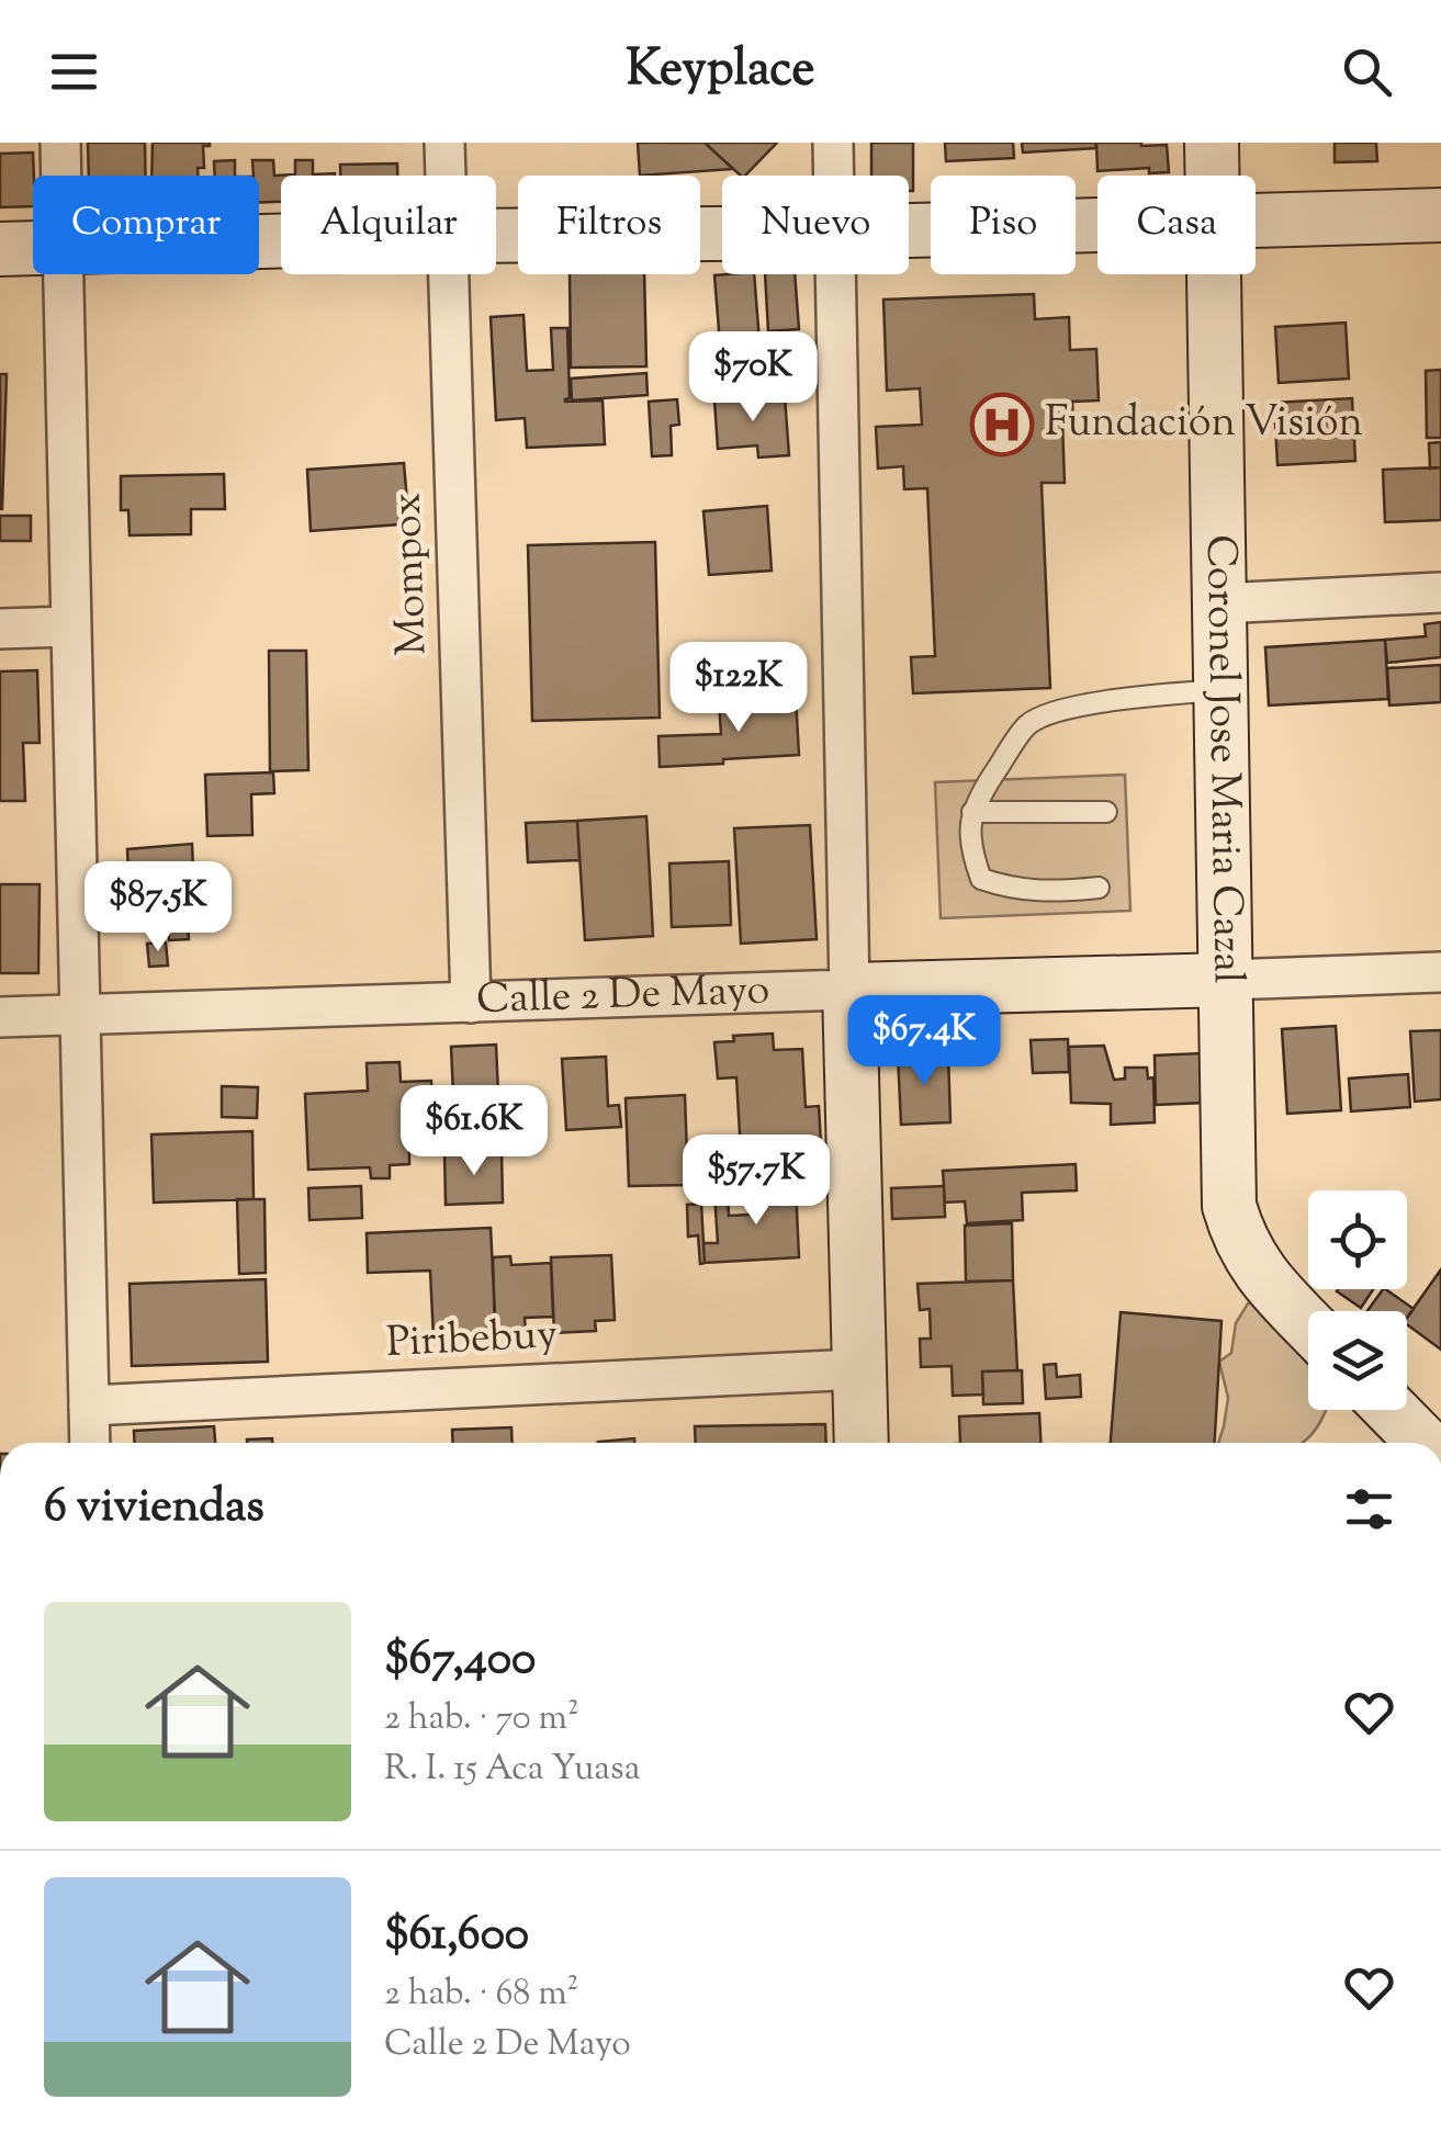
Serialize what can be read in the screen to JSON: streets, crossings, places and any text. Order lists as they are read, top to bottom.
{
  "streets": {
    "street": [
      "Mompox",
      "Coronel Jose Maria Cazal",
      "Calle 2 De Mayo",
      "Piribebuy"
    ]
  },
  "crossings": [
    ["Mompox", "Calle 2 De Mayo"],
    ["Coronel Jose Maria Cazal", "Calle 2 De Mayo"]
  ],
  "places": {
    "hospital": ["Fundación Visión"]
  },
  "page": {
    "header": "Keyplace",
    "chip": [
      "Comprar",
      "Alquilar",
      "Filtros",
      "Nuevo",
      "Piso",
      "Casa"
    ],
    "price": [
      "$70K",
      "$122K",
      "$87.5K",
      "$67.4K",
      "$61.6K",
      "$57.7K"
    ],
    "heading": "6 viviendas",
    "list": [
      {
        "name": "$67,400",
        "note": "2 hab. · 70 m² · R. I. 15 Aca Yuasa"
      },
      {
        "name": "$61,600",
        "note": "2 hab. · 68 m² · Calle 2 De Mayo"
      }
    ]
  }
}
